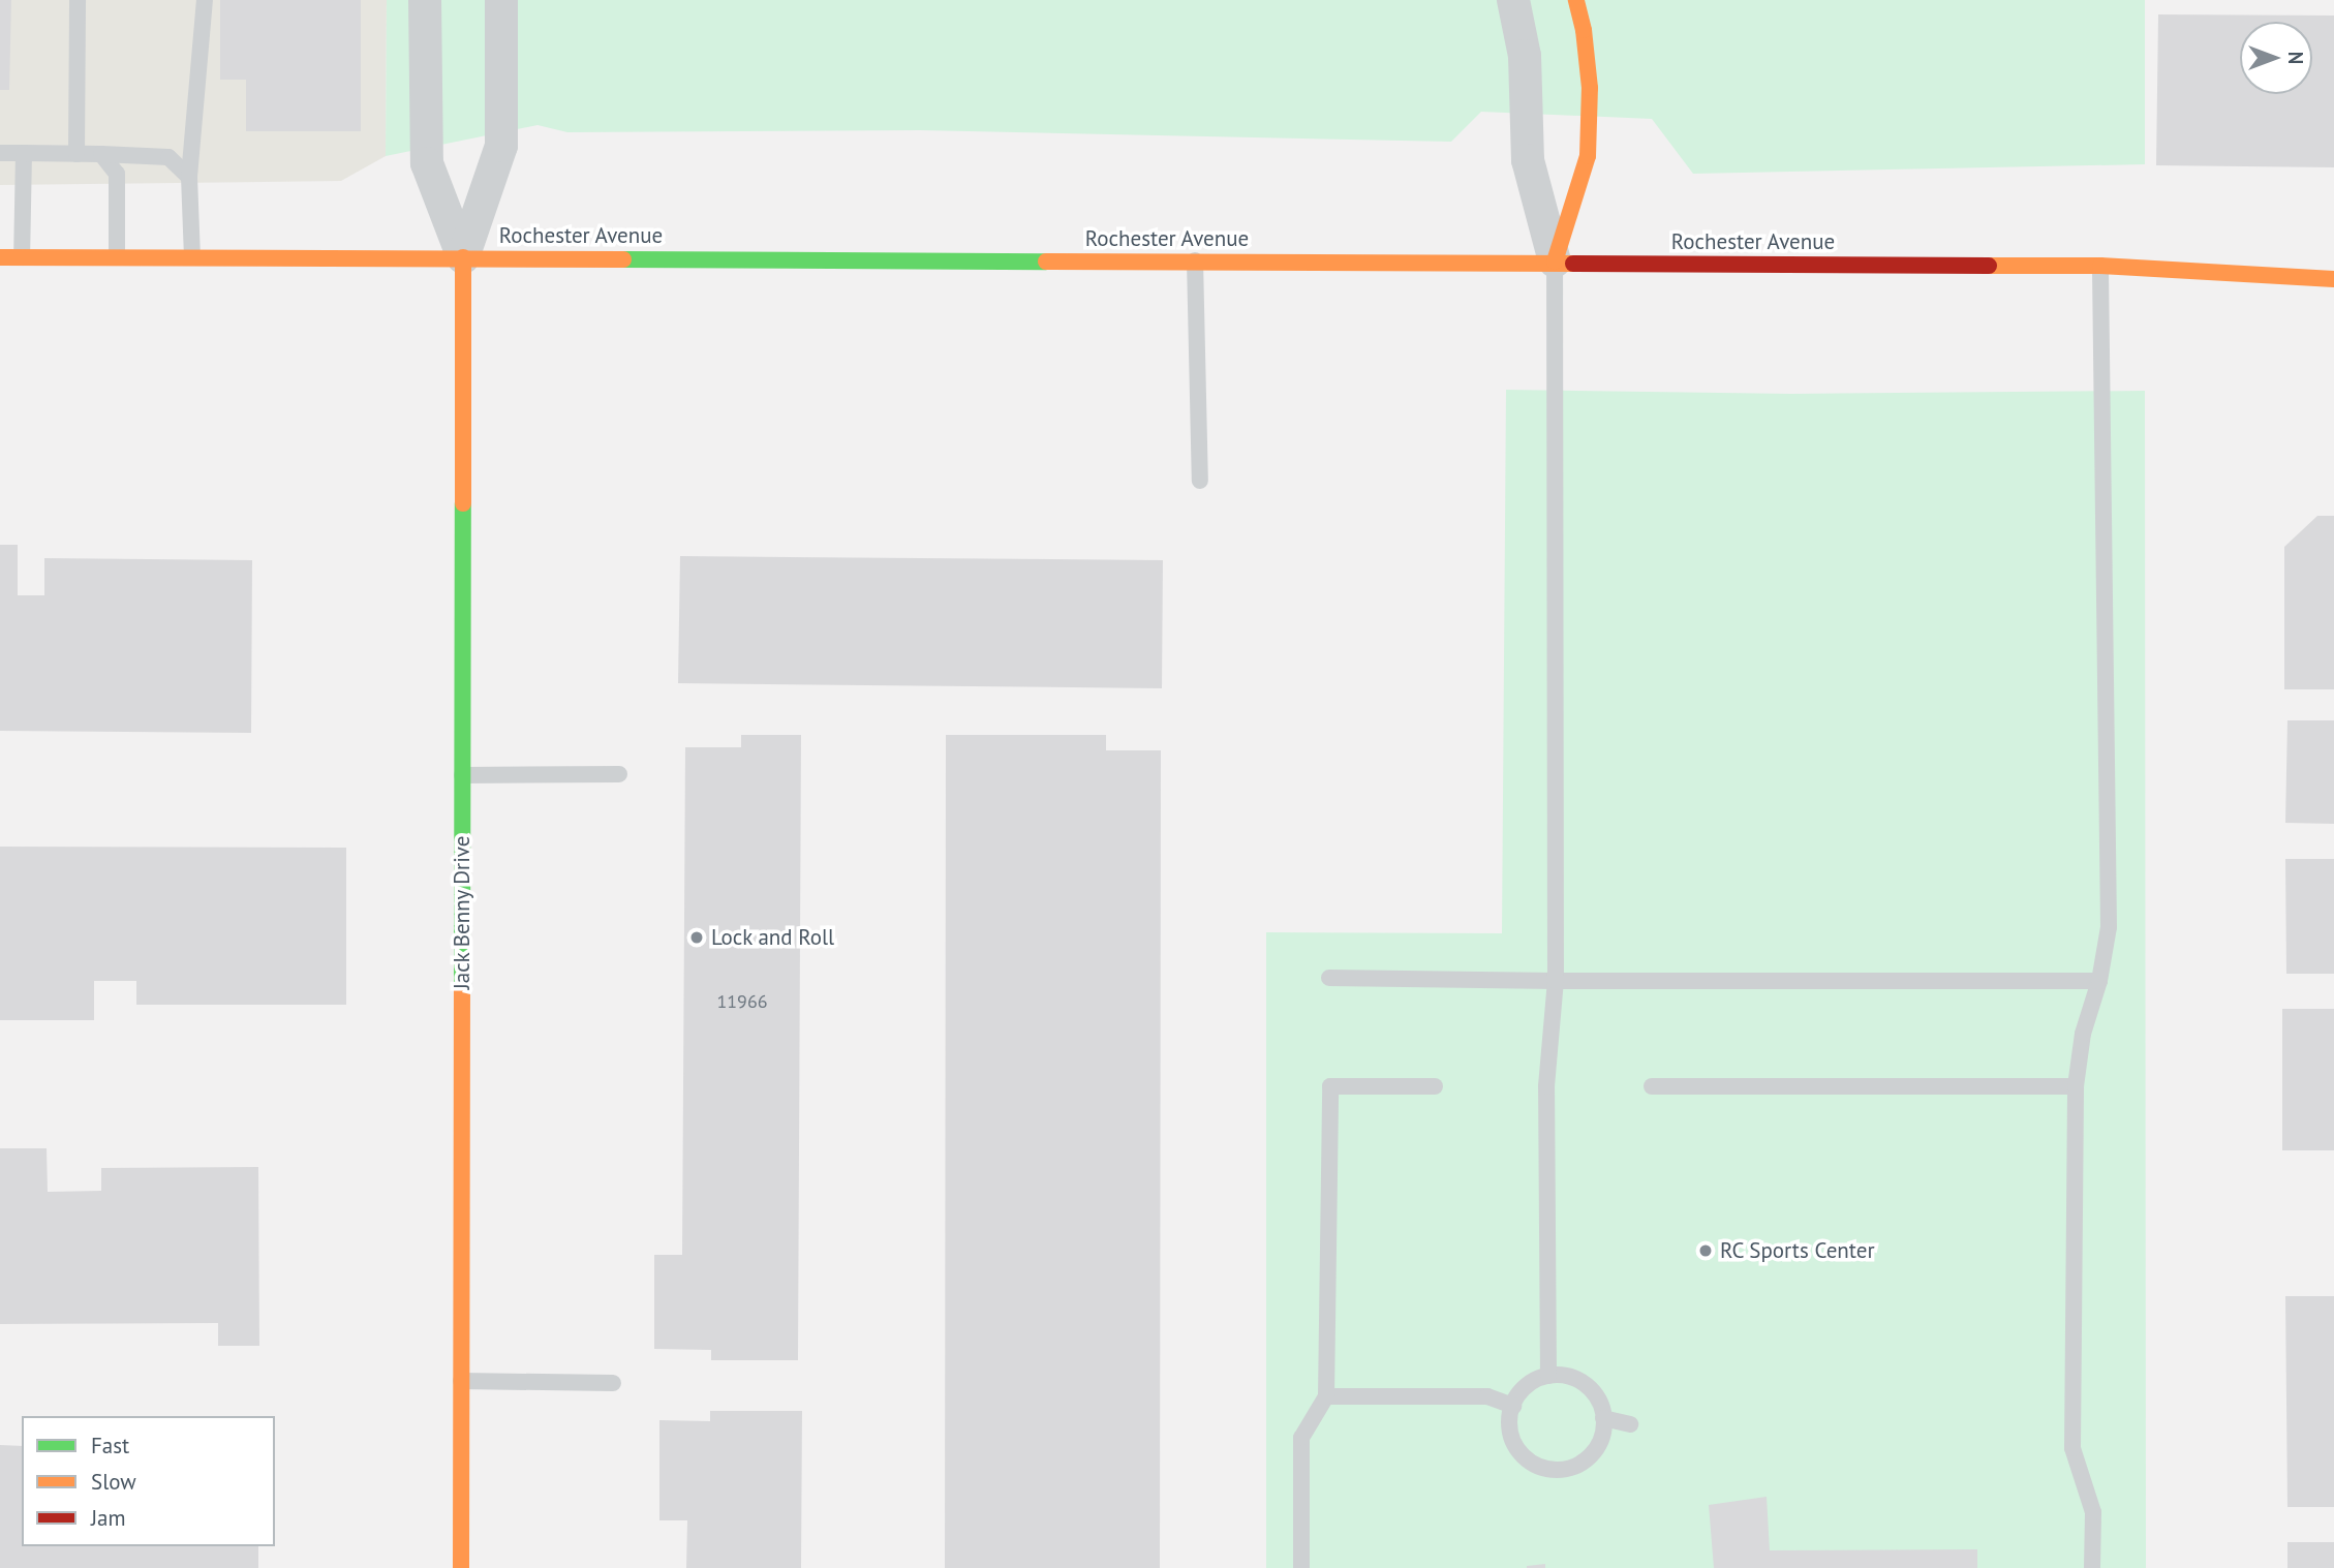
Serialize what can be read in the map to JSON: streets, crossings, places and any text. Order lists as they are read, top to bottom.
{
  "streets": {
    "main road": ["Rochester Avenue", "Jack Benny Drive"]
  },
  "crossings": [
    ["Rochester Avenue", "Jack Benny Drive"]
  ],
  "places": ["Lock and Roll", "RC Sports Center"],
  "house_numbers": ["11966"],
  "legend": ["Fast", "Slow", "Jam"],
  "north": "right"
}
